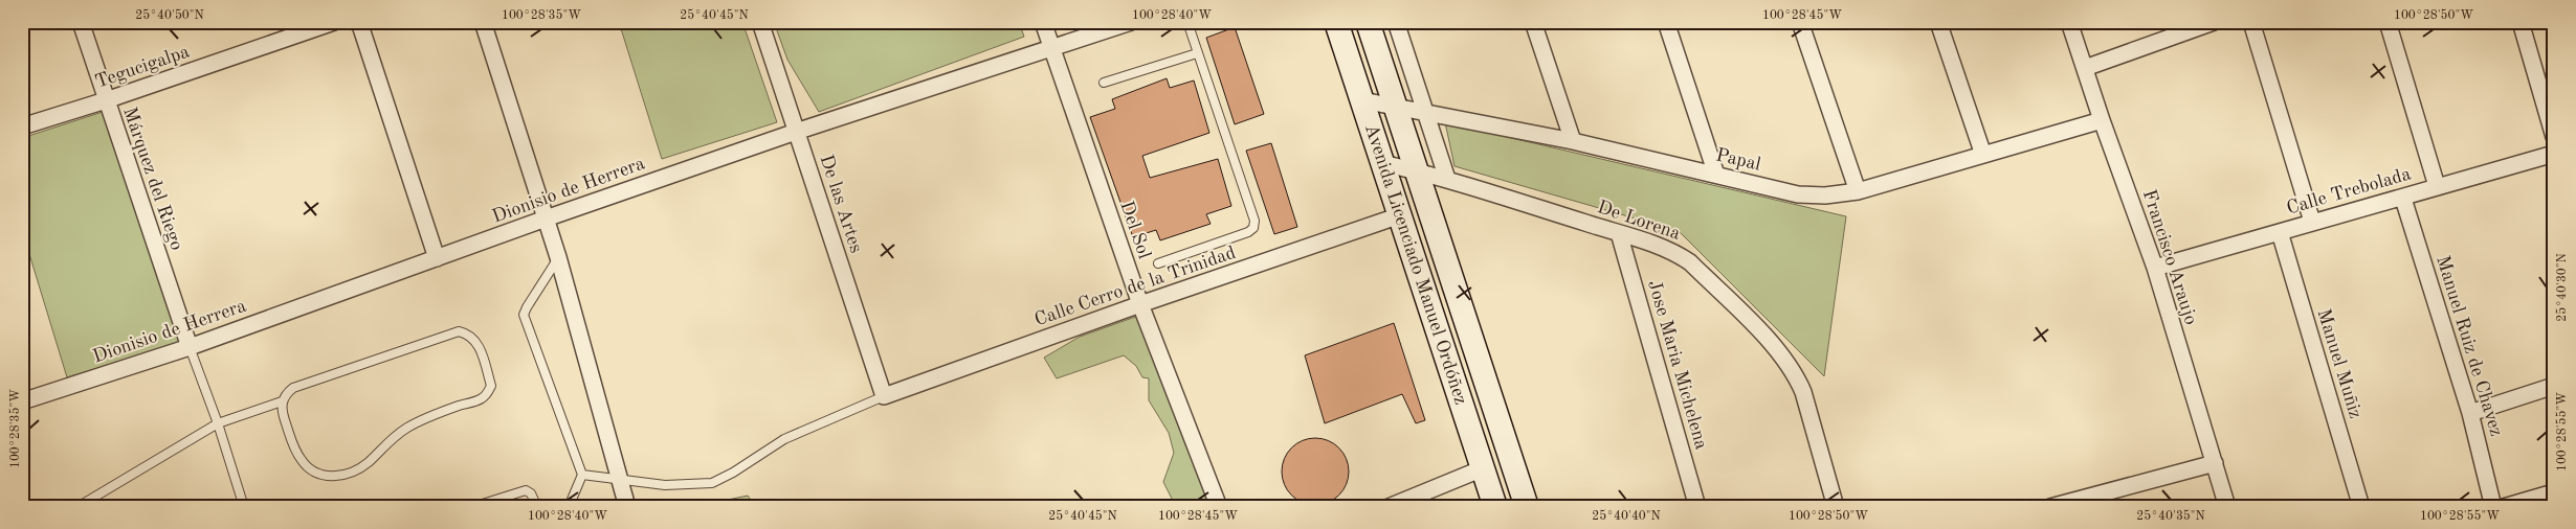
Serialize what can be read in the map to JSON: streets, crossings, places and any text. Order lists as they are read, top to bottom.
{
  "streets": {
    "main road": ["Avenida Licenciado Manuel Ordóñez"],
    "street": [
      "Tegucigalpa",
      "Papal",
      "Márquez del Riego",
      "Dionisio de Herrera",
      "Calle Trebolada",
      "De las Artes",
      "De Lorena",
      "Del Sol",
      "Francisco Araujo",
      "Calle Cerro de la Trinidad",
      "Manuel Ruiz de Chavez",
      "Manuel Muñiz",
      "Jose Maria Michelena"
    ]
  },
  "crossings": [
    ["Tegucigalpa", "Márquez del Riego"],
    ["Papal", "Francisco Araujo"],
    ["Papal", "Avenida Licenciado Manuel Ordóñez"],
    ["Márquez del Riego", "Dionisio de Herrera"],
    ["Dionisio de Herrera", "De las Artes"],
    ["Dionisio de Herrera", "Del Sol"],
    ["Calle Trebolada", "Francisco Araujo"],
    ["Calle Trebolada", "Manuel Ruiz de Chavez"],
    ["Calle Trebolada", "Manuel Muñiz"],
    ["De las Artes", "Calle Cerro de la Trinidad"],
    ["De Lorena", "Avenida Licenciado Manuel Ordóñez"],
    ["De Lorena", "Jose Maria Michelena"],
    ["Del Sol", "Calle Cerro de la Trinidad"],
    ["Avenida Licenciado Manuel Ordóñez", "Calle Cerro de la Trinidad"]
  ],
  "coordinates": [
    "25°40'50\"N",
    "100°28'35\"W",
    "25°40'45\"N",
    "100°28'40\"W",
    "100°28'45\"W",
    "100°28'50\"W",
    "25°40'30\"N",
    "100°28'55\"W",
    "25°40'40\"N",
    "25°40'35\"N"
  ]
}
